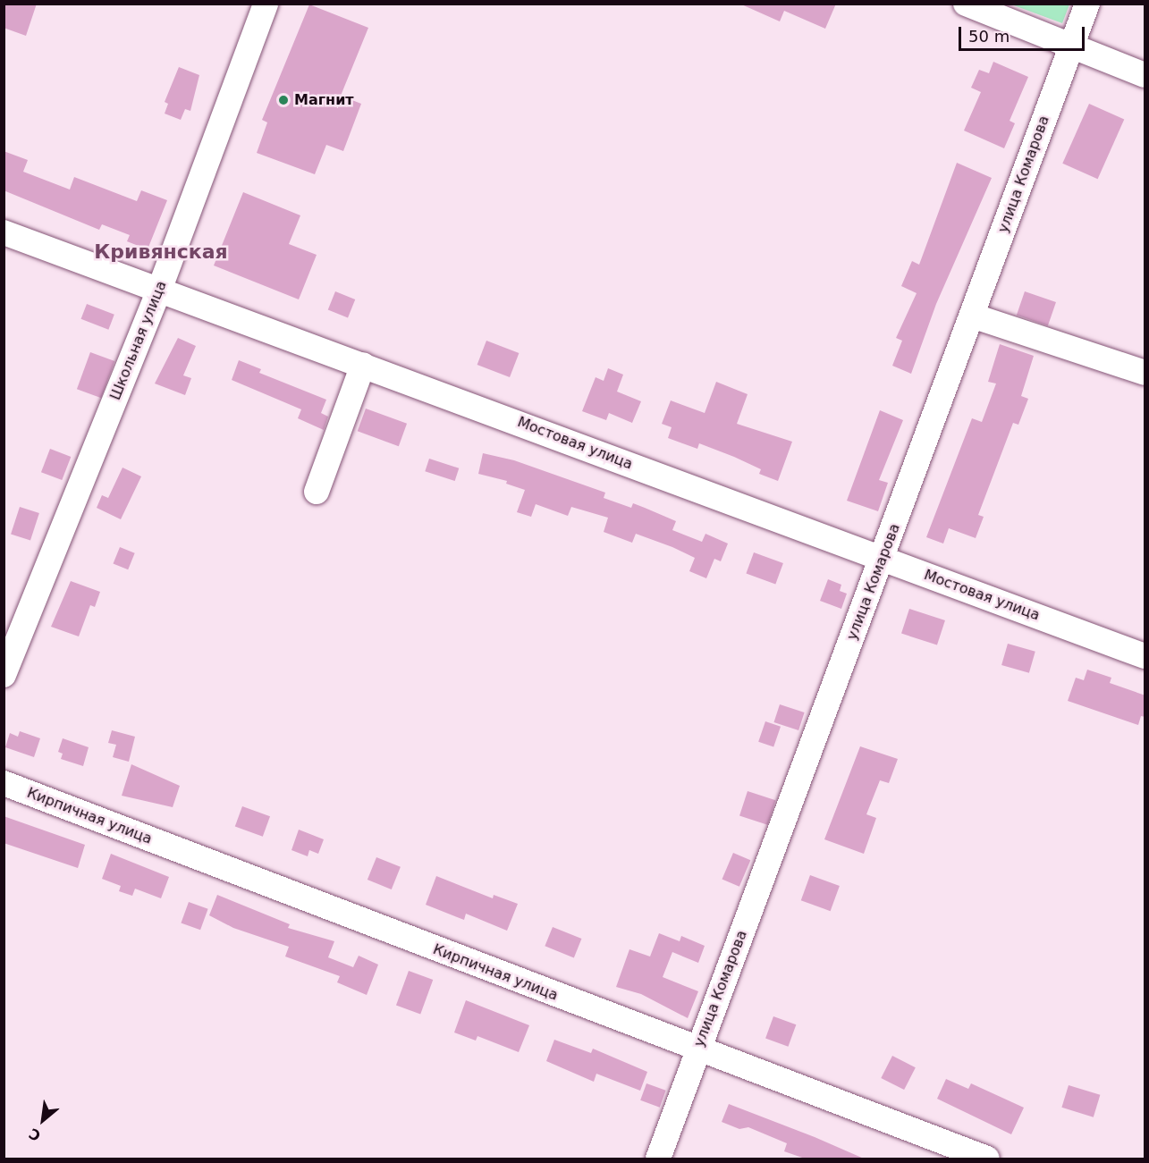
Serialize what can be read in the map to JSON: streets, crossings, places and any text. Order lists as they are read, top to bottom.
{
  "streets": {
    "street": [
      "улица Комарова",
      "Школьная улица",
      "Мостовая улица",
      "Кирпичная улица"
    ]
  },
  "crossings": [
    ["улица Комарова", "Мостовая улица"],
    ["улица Комарова", "Кирпичная улица"],
    ["Школьная улица", "Мостовая улица"]
  ],
  "districts": ["Кривянская"],
  "places": ["Магнит"],
  "scale_bar": "50 m",
  "north": "bottom left"
}
